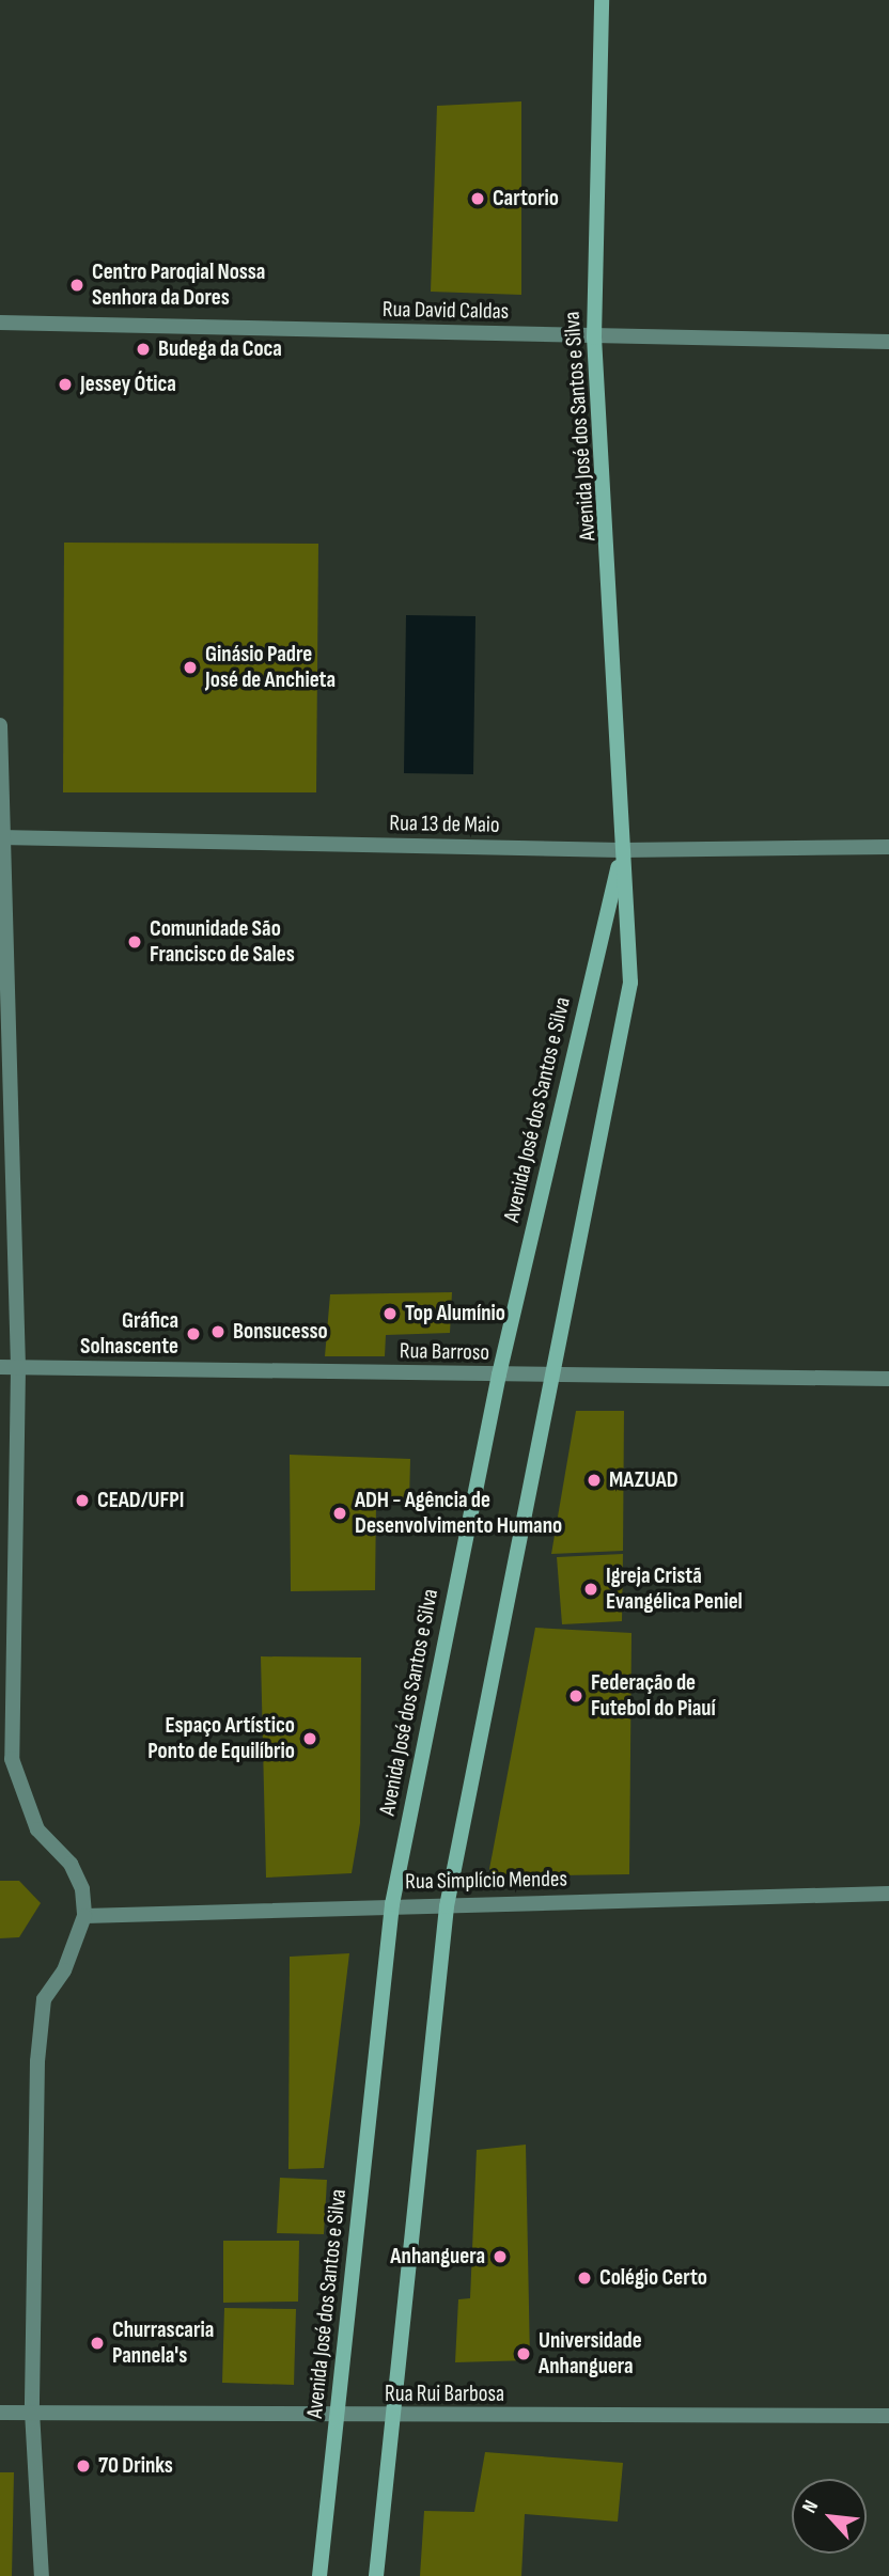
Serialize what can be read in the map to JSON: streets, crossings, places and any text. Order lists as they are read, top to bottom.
{
  "streets": {
    "main road": ["Avenida José dos Santos e Silva"],
    "street": [
      "Rua David Caldas",
      "Rua 13 de Maio",
      "Rua Barroso",
      "Rua Simplício Mendes",
      "Rua Rui Barbosa"
    ]
  },
  "crossings": [
    ["Rua David Caldas", "Avenida José dos Santos e Silva"],
    ["Avenida José dos Santos e Silva", "Rua 13 de Maio"],
    ["Avenida José dos Santos e Silva", "Rua Barroso"],
    ["Avenida José dos Santos e Silva", "Rua Simplício Mendes"],
    ["Avenida José dos Santos e Silva", "Rua Rui Barbosa"]
  ],
  "places": [
    "Cartorio",
    "Centro Paroqial Nossa Senhora da Dores",
    "Budega da Coca",
    "Jessey Ótica",
    "Ginásio Padre José de Anchieta",
    "Comunidade São Francisco de Sales",
    "Top Alumínio",
    "Bonsucesso",
    "Gráfica Solnascente",
    "MAZUAD",
    "CEAD/UFPI",
    "ADH - Agência de Desenvolvimento Humano",
    "Igreja Cristã Evangélica Peniel",
    "Federação de Futebol do Piauí",
    "Espaço Artístico Ponto de Equilíbrio",
    "Anhanguera",
    "Colégio Certo",
    "Churrascaria Pannela's",
    "Universidade Anhanguera",
    "70 Drinks"
  ],
  "north": "top left"
}
